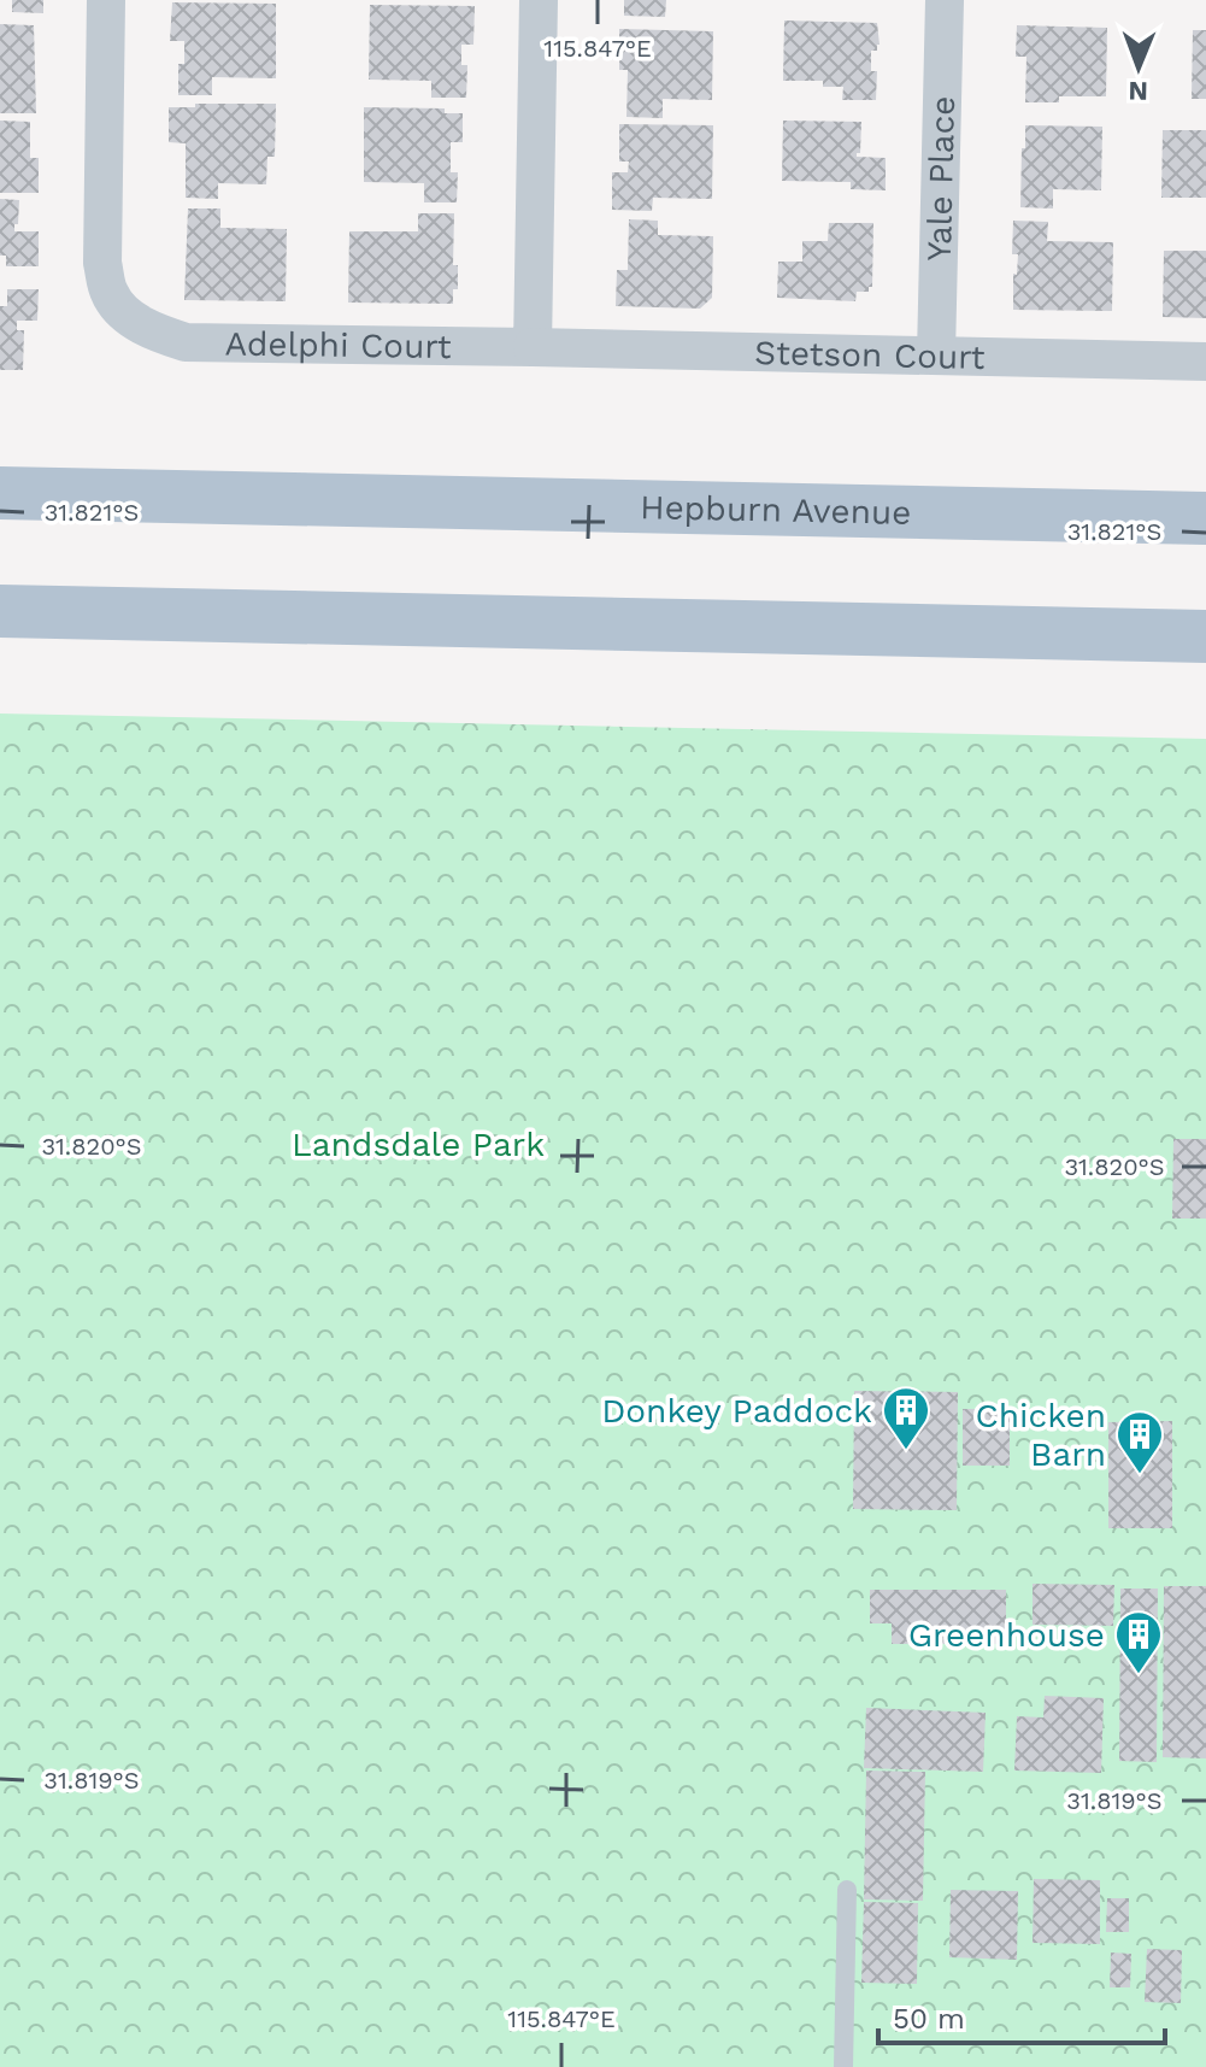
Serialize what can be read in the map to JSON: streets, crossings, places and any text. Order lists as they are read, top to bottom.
{
  "streets": {
    "main road": ["Hepburn Avenue"],
    "street": ["Yale Place", "Adelphi Court", "Stetson Court"]
  },
  "crossings": [
    ["Yale Place", "Stetson Court"],
    ["Adelphi Court", "Stetson Court"]
  ],
  "parks": ["Landsdale Park"],
  "places": {
    "building": ["Donkey Paddock", "Chicken Barn", "Greenhouse"]
  },
  "scale_bar": "50 m",
  "north": "bottom",
  "coordinates": [
    "115.847°E",
    "31.821°S",
    "31.820°S",
    "31.819°S"
  ]
}
